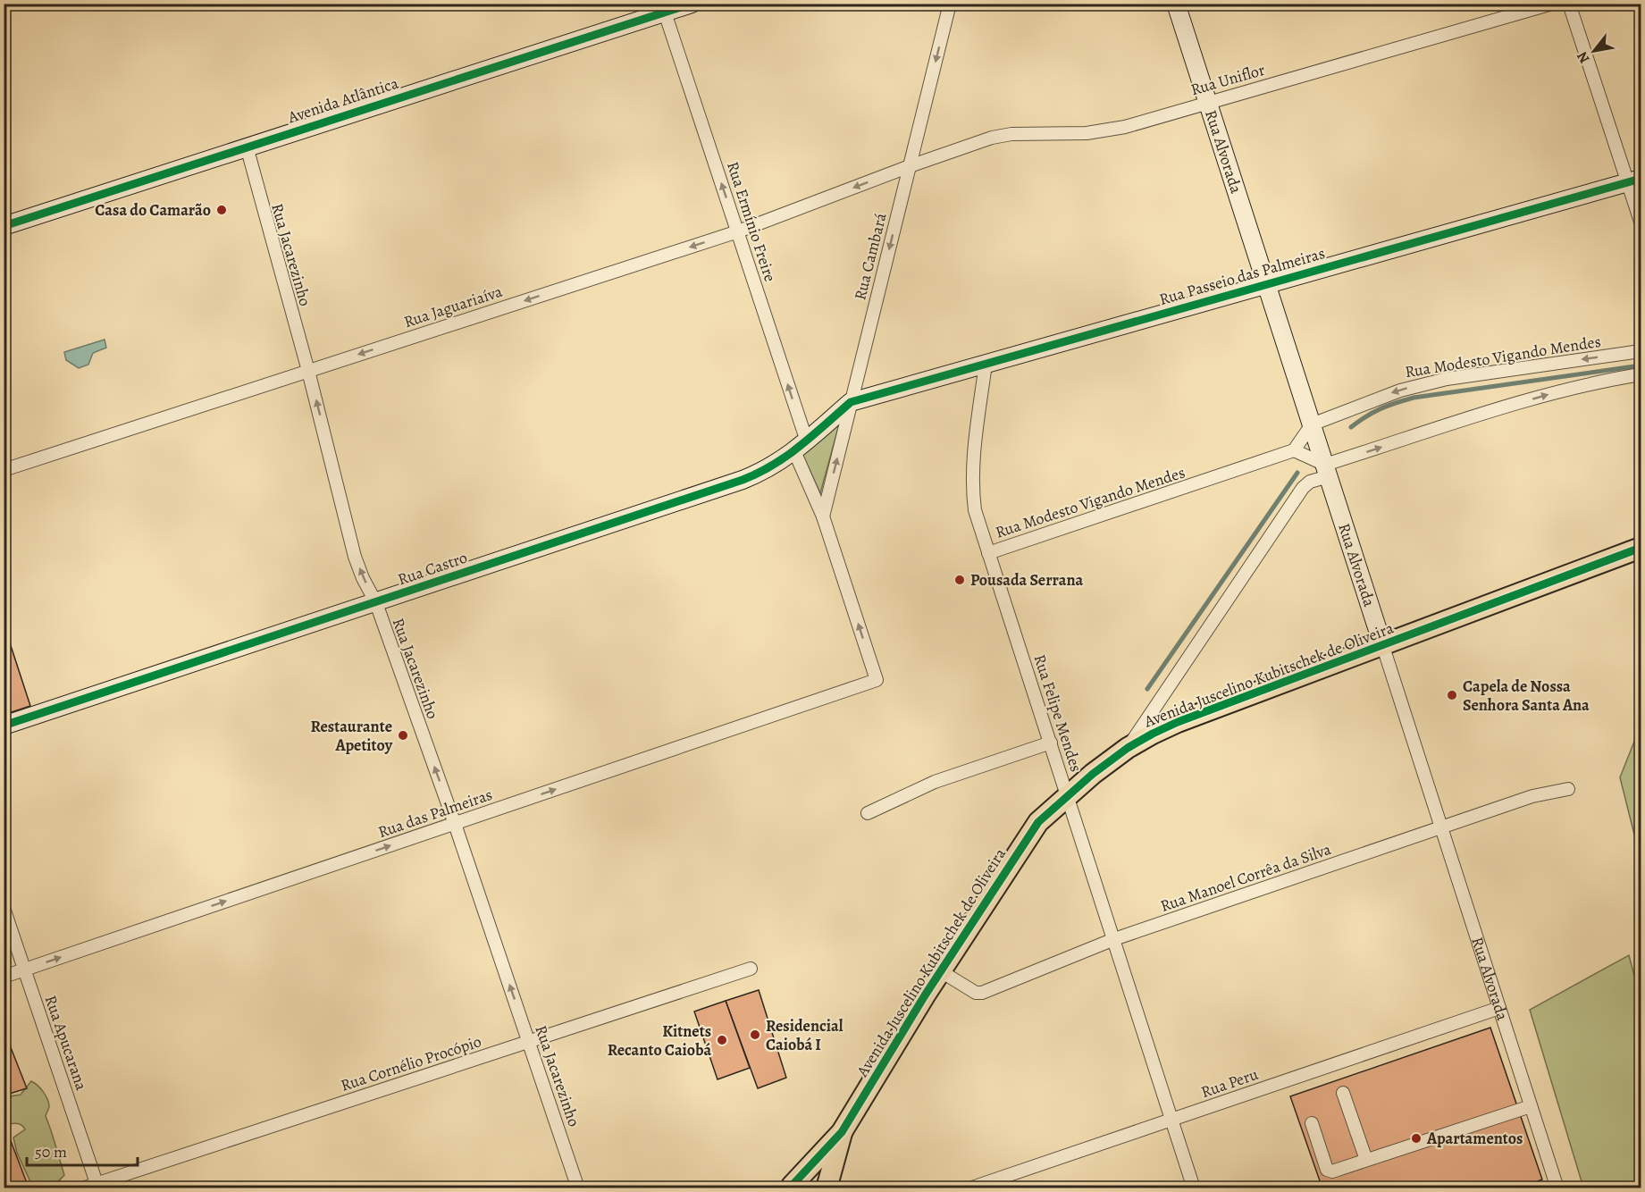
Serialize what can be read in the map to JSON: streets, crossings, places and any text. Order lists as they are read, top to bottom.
{
  "streets": {
    "main road": ["Avenida Juscelino Kubitschek de Oliveira"],
    "street": [
      "Rua Uniflor",
      "Avenida Atlântica",
      "Rua Alvorada",
      "Rua Ermínio Freire",
      "Rua Jacarezinho",
      "Rua Cambará",
      "Rua Passeio das Palmeiras",
      "Rua Jaguariaíva",
      "Rua Modesto Vigando Mendes",
      "Rua Castro",
      "Rua Felipe Mendes",
      "Rua das Palmeiras",
      "Rua Manoel Corrêa da Silva",
      "Rua Apucarana",
      "Rua Cornélio Procópio",
      "Rua Peru"
    ]
  },
  "crossings": [
    ["Rua Uniflor", "Rua Alvorada"],
    ["Rua Uniflor", "Rua Cambará"],
    ["Rua Uniflor", "Rua Jaguariaíva"],
    ["Avenida Atlântica", "Rua Ermínio Freire"],
    ["Avenida Atlântica", "Rua Jacarezinho"],
    ["Rua Alvorada", "Rua Passeio das Palmeiras"],
    ["Rua Alvorada", "Rua Modesto Vigando Mendes"],
    ["Rua Alvorada", "Avenida Juscelino Kubitschek de Oliveira"],
    ["Rua Alvorada", "Rua Manoel Corrêa da Silva"],
    ["Rua Alvorada", "Rua Peru"],
    ["Rua Ermínio Freire", "Rua Cambará"],
    ["Rua Ermínio Freire", "Rua Jaguariaíva"],
    ["Rua Ermínio Freire", "Rua Castro"],
    ["Rua Ermínio Freire", "Rua das Palmeiras"],
    ["Rua Jacarezinho", "Rua Jaguariaíva"],
    ["Rua Jacarezinho", "Rua Castro"],
    ["Rua Jacarezinho", "Rua das Palmeiras"],
    ["Rua Jacarezinho", "Rua Cornélio Procópio"],
    ["Rua Cambará", "Rua Passeio das Palmeiras"],
    ["Rua Cambará", "Rua Jaguariaíva"],
    ["Rua Cambará", "Rua Castro"],
    ["Rua Passeio das Palmeiras", "Rua Castro"],
    ["Rua Passeio das Palmeiras", "Rua Felipe Mendes"],
    ["Rua Modesto Vigando Mendes", "Rua Felipe Mendes"],
    ["Avenida Juscelino Kubitschek de Oliveira", "Rua Felipe Mendes"],
    ["Avenida Juscelino Kubitschek de Oliveira", "Rua Manoel Corrêa da Silva"],
    ["Rua Felipe Mendes", "Rua Manoel Corrêa da Silva"],
    ["Rua Felipe Mendes", "Rua Peru"],
    ["Rua das Palmeiras", "Rua Apucarana"],
    ["Rua Apucarana", "Rua Cornélio Procópio"]
  ],
  "one_way": [
    "Rua Ermínio Freire",
    "Rua Jacarezinho",
    "Rua Jaguariaíva",
    "Rua das Palmeiras"
  ],
  "places": [
    "Casa do Camarão",
    "Pousada Serrana",
    "Capela de Nossa Senhora Santa Ana",
    "Restaurante Apetitoy",
    "Residencial Caiobá I",
    "Kitnets Recanto Caiobá",
    "Apartamentos"
  ],
  "scale_bar": "50 m",
  "north": "bottom left"
}
